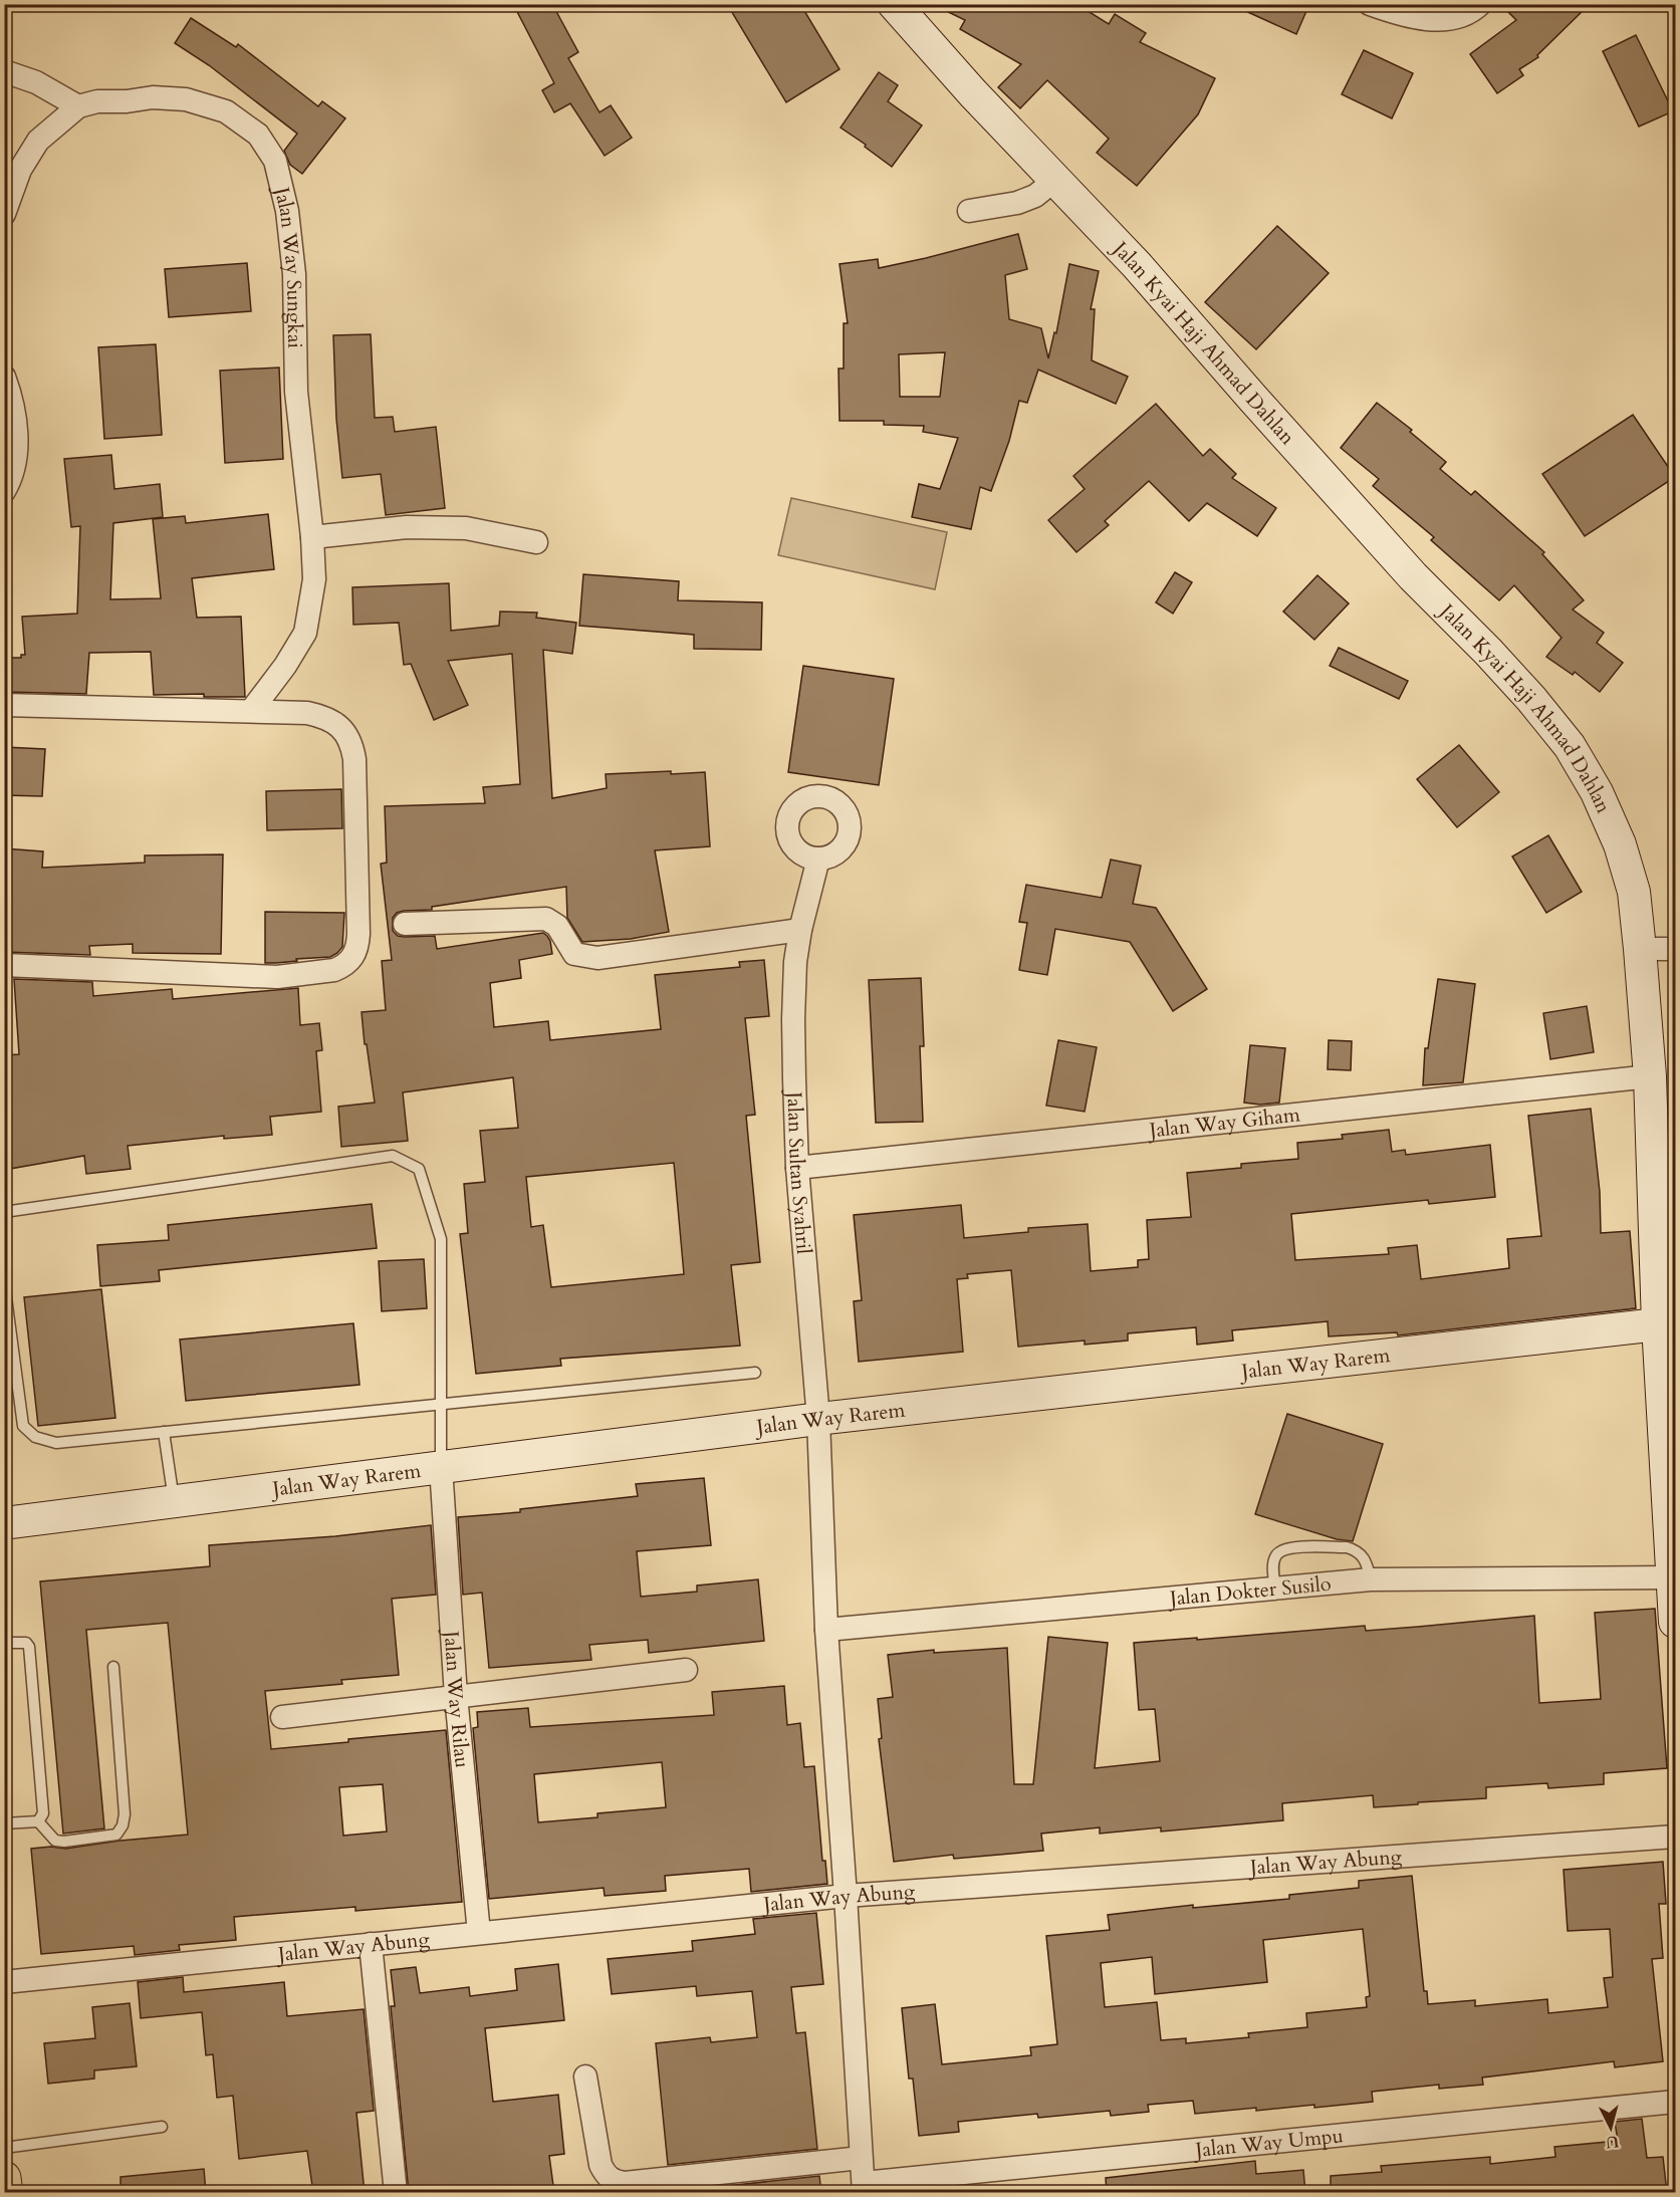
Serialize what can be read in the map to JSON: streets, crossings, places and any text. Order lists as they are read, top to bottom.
{
  "streets": {
    "main road": ["Jalan Kyai Haji Ahmad Dahlan", "Jalan Way Rarem"],
    "street": [
      "Jalan Way Sungkai",
      "Jalan Way Giham",
      "Jalan Sultan Syahril",
      "Jalan Dokter Susilo",
      "Jalan Way Rilau",
      "Jalan Way Abung",
      "Jalan Way Umpu"
    ]
  },
  "crossings": [
    ["Jalan Kyai Haji Ahmad Dahlan", "Jalan Way Giham"],
    ["Jalan Kyai Haji Ahmad Dahlan", "Jalan Way Rarem"],
    ["Jalan Kyai Haji Ahmad Dahlan", "Jalan Dokter Susilo"],
    ["Jalan Way Giham", "Jalan Sultan Syahril"],
    ["Jalan Sultan Syahril", "Jalan Way Rarem"],
    ["Jalan Sultan Syahril", "Jalan Dokter Susilo"],
    ["Jalan Sultan Syahril", "Jalan Way Abung"],
    ["Jalan Sultan Syahril", "Jalan Way Umpu"],
    ["Jalan Way Rarem", "Jalan Way Rilau"],
    ["Jalan Way Rilau", "Jalan Way Abung"]
  ],
  "north": "bottom"
}
